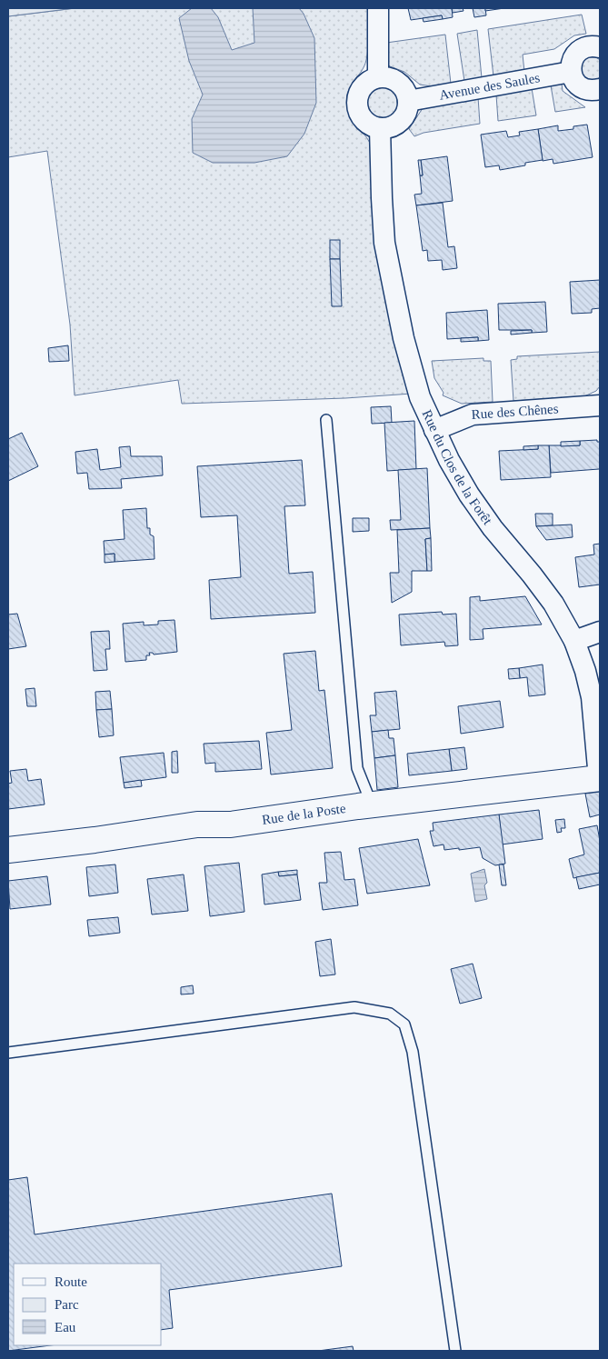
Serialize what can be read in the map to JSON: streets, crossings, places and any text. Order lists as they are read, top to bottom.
{
  "streets": {
    "street": [
      "Avenue des Saules",
      "Rue des Chênes",
      "Rue du Clos de la Forêt",
      "Rue de la Poste"
    ]
  },
  "crossings": [
    ["Avenue des Saules", "Rue du Clos de la Forêt"],
    ["Rue des Chênes", "Rue du Clos de la Forêt"],
    ["Rue du Clos de la Forêt", "Rue de la Poste"]
  ],
  "legend": ["Route", "Parc", "Eau"]
}
